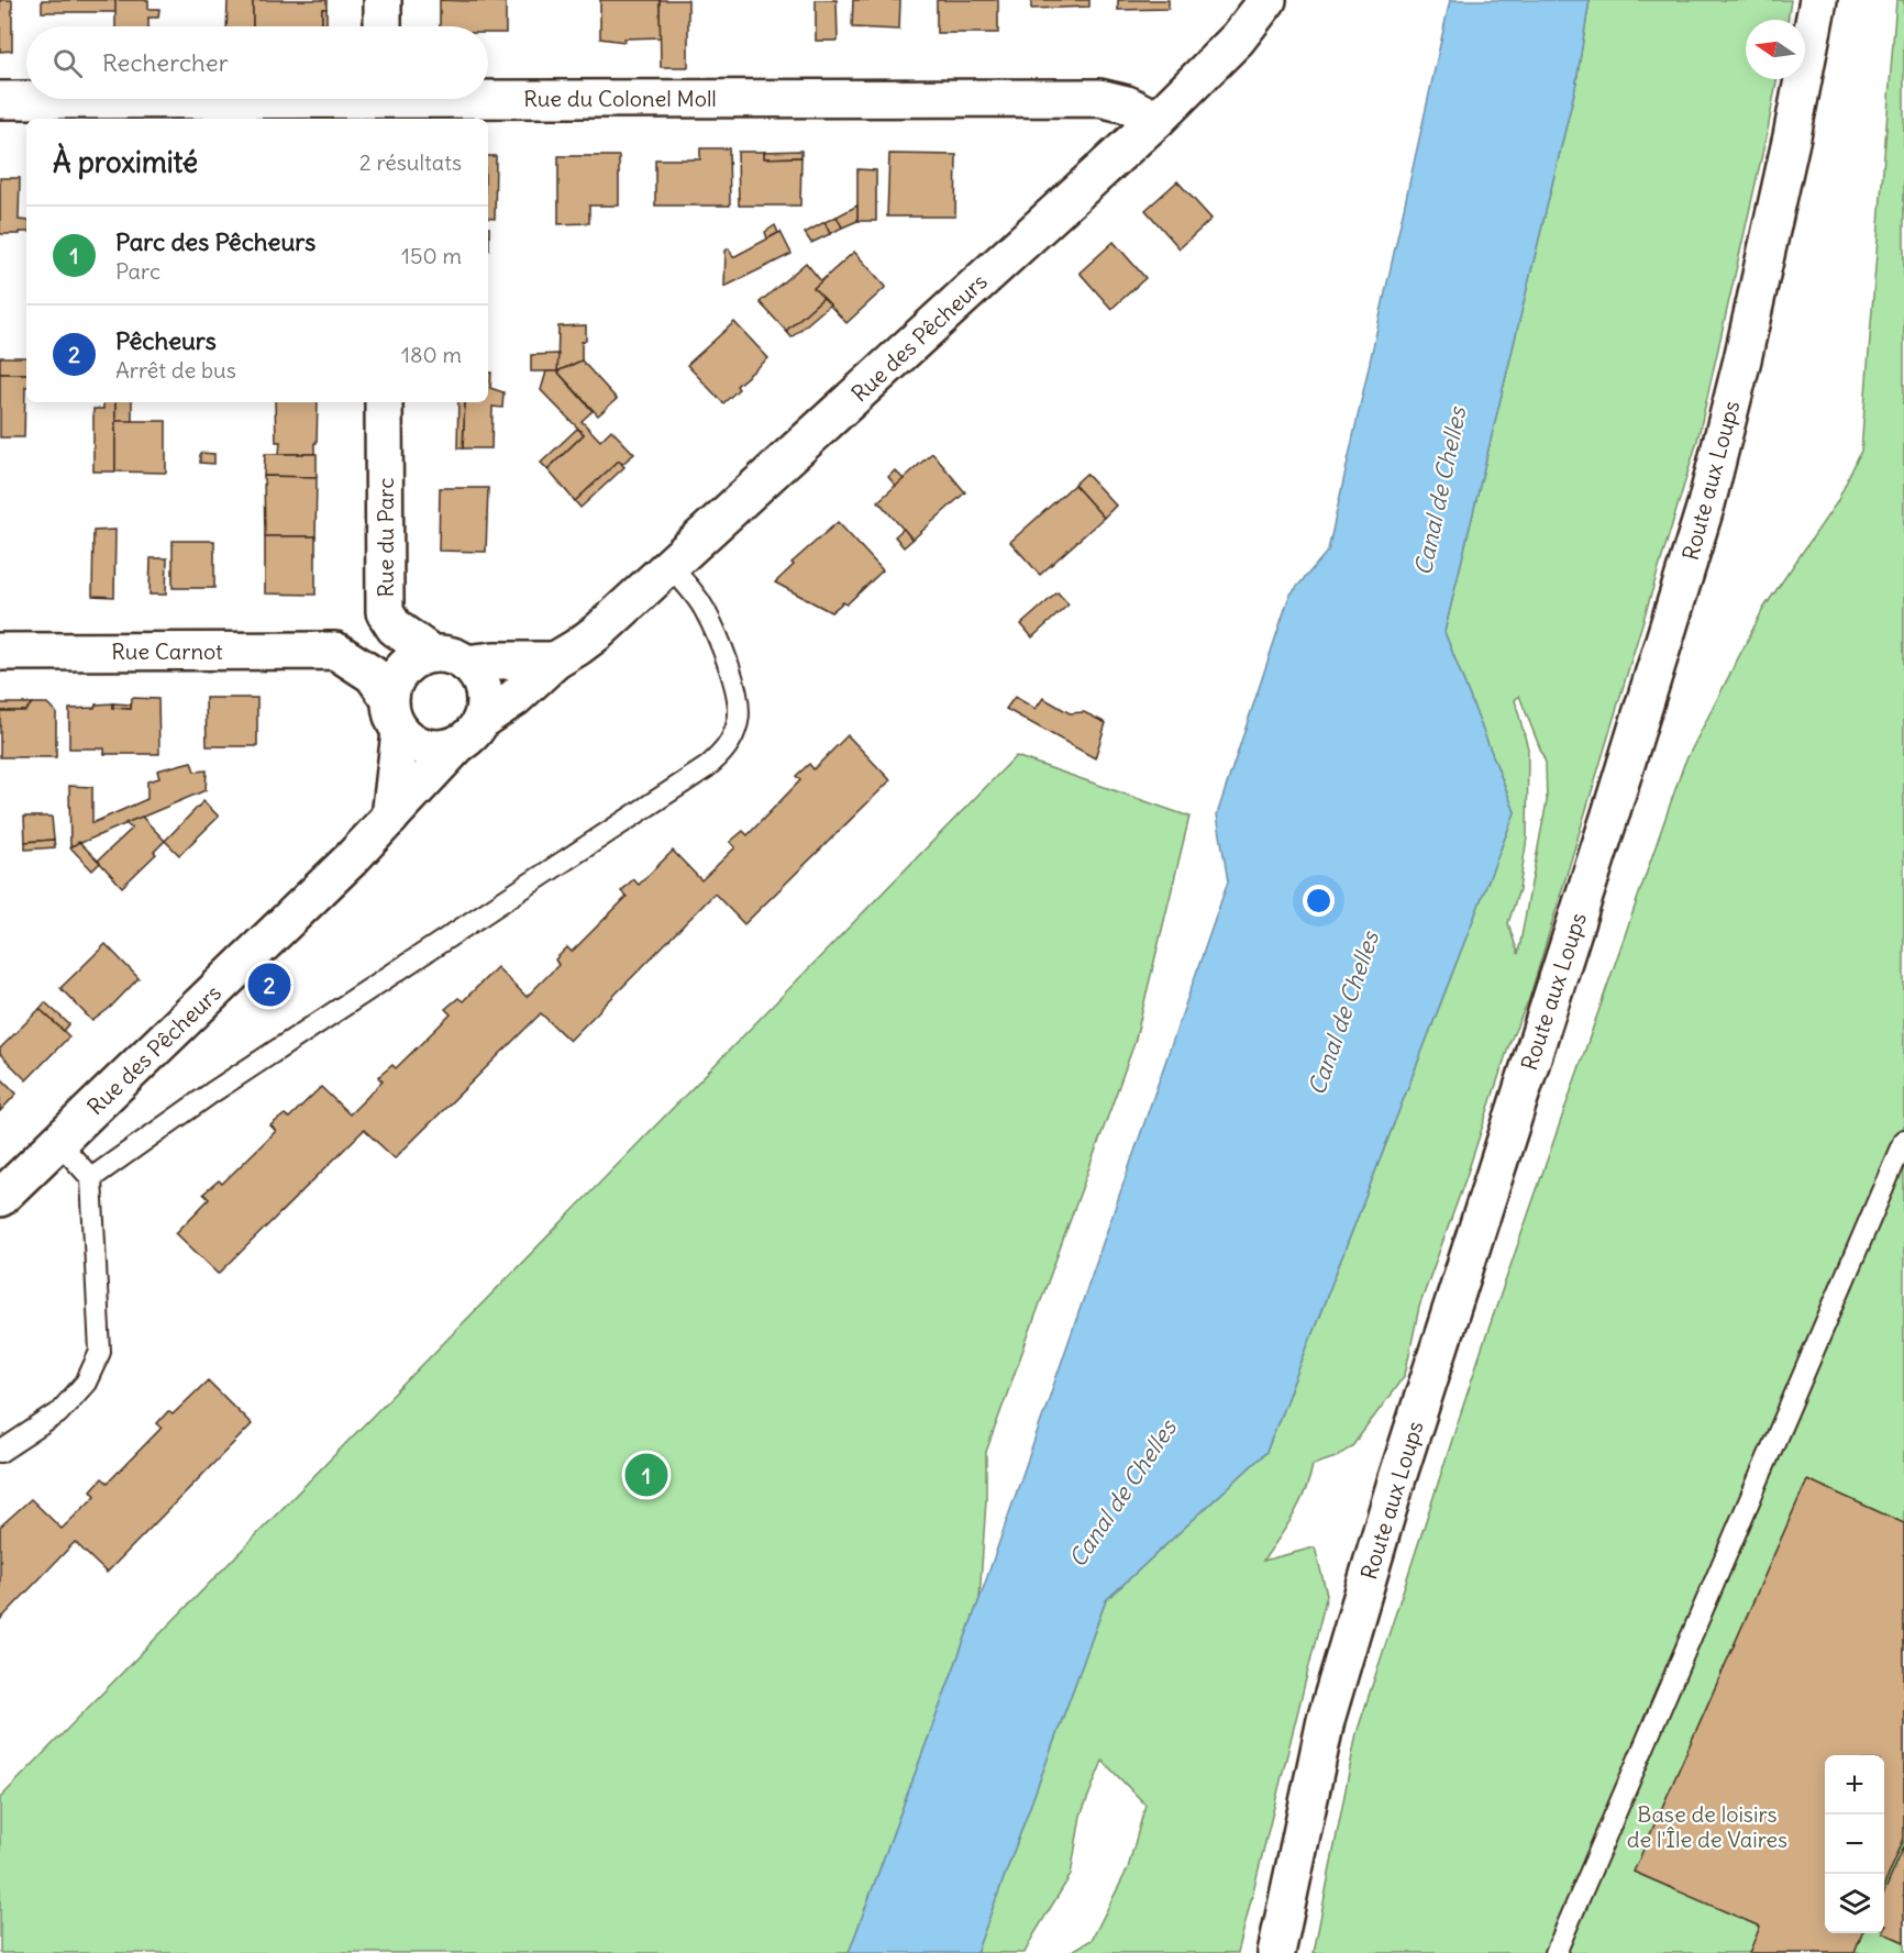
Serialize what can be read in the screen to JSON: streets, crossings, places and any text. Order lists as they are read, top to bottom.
{
  "streets": {
    "street": [
      "Rue du Colonel Moll",
      "Rue des Pêcheurs",
      "Route aux Loups",
      "Rue du Parc",
      "Rue Carnot"
    ]
  },
  "crossings": [
    ["Rue du Colonel Moll", "Rue des Pêcheurs"],
    ["Rue des Pêcheurs", "Rue du Parc"],
    ["Rue du Parc", "Rue Carnot"]
  ],
  "water": ["Canal de Chelles"],
  "parks": ["Base de loisirs de l'Île de Vaires"],
  "north": "left",
  "page": {
    "search": "Rechercher",
    "heading": ["À proximité", "2 résultats"],
    "list": [
      {
        "mark": "1",
        "name": "Parc des Pêcheurs",
        "note": "Parc",
        "value": "150 m"
      },
      {
        "mark": "2",
        "name": "Pêcheurs",
        "note": "Arrêt de bus",
        "value": "180 m"
      }
    ],
    "pins": ["2", "1"],
    "map_buttons": ["+", "−"]
  }
}
